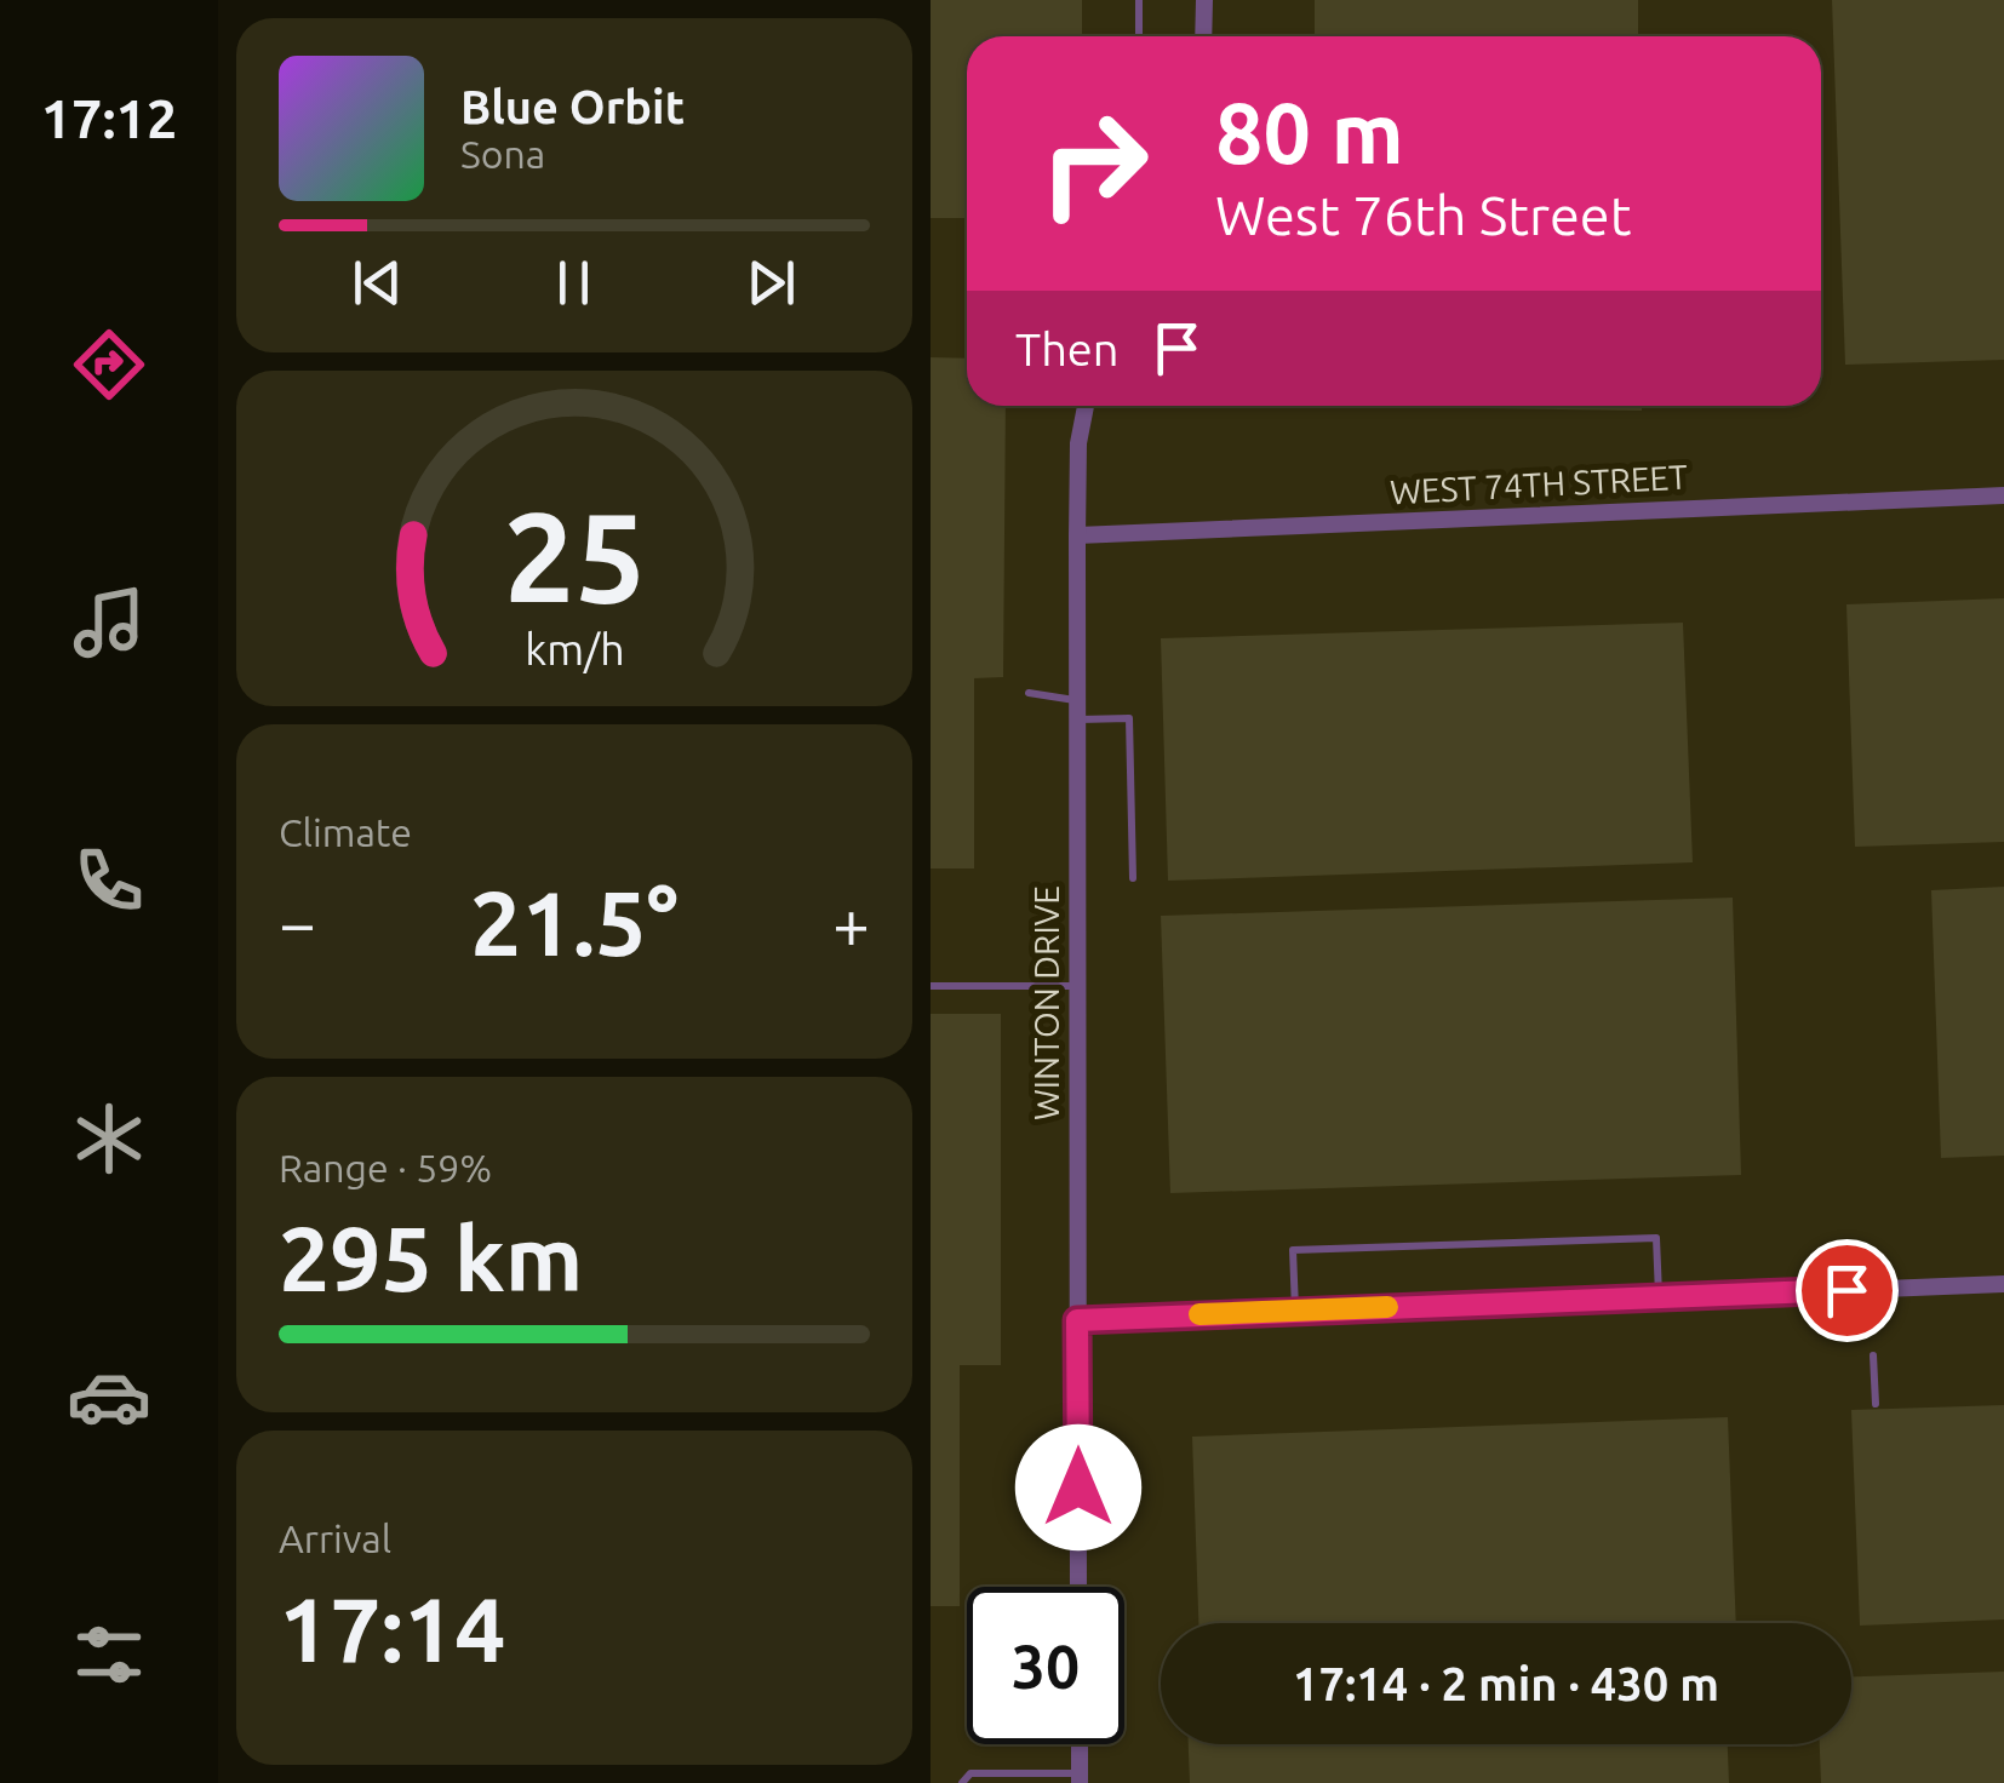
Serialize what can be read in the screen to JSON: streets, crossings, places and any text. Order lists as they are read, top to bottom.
{
  "streets": {
    "street": ["WEST 74TH STREET", "WINTON DRIVE"]
  },
  "crossings": [
    ["WEST 74TH STREET", "WINTON DRIVE"]
  ],
  "page": {
    "tabs": "17:12",
    "turn": ["80 m", "West 76th Street"],
    "song": ["Blue Orbit", "Sona"],
    "then": "Then",
    "tile": [
      "Climate",
      ["Range · 59%", "295 km"],
      ["Arrival", "17:14"]
    ],
    "heat": ["−", "21.5°", "+"],
    "limit": "30",
    "trip": "17:14 · 2 min · 430 m",
    "gauge": ["25", "km/h"]
  }
}
